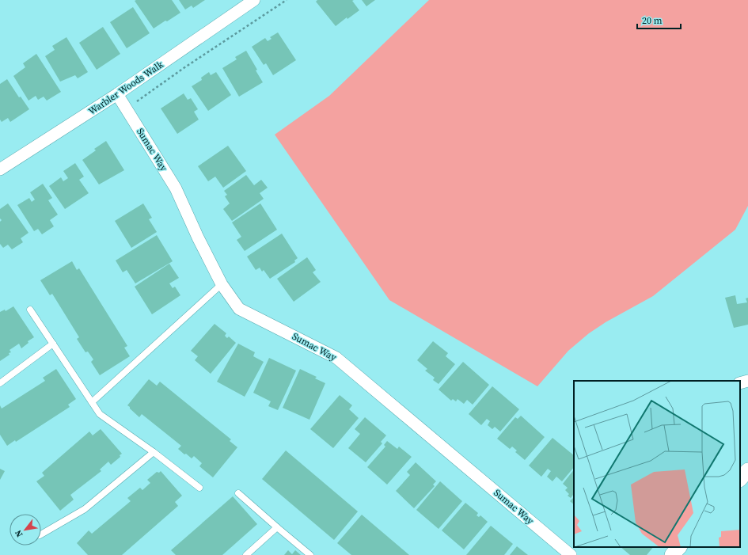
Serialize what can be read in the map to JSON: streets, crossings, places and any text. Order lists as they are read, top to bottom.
{
  "streets": {
    "street": ["Warbler Woods Walk", "Sumac Way"]
  },
  "crossings": [
    ["Warbler Woods Walk", "Sumac Way"]
  ],
  "scale_bar": "20 m",
  "north": "bottom left"
}
